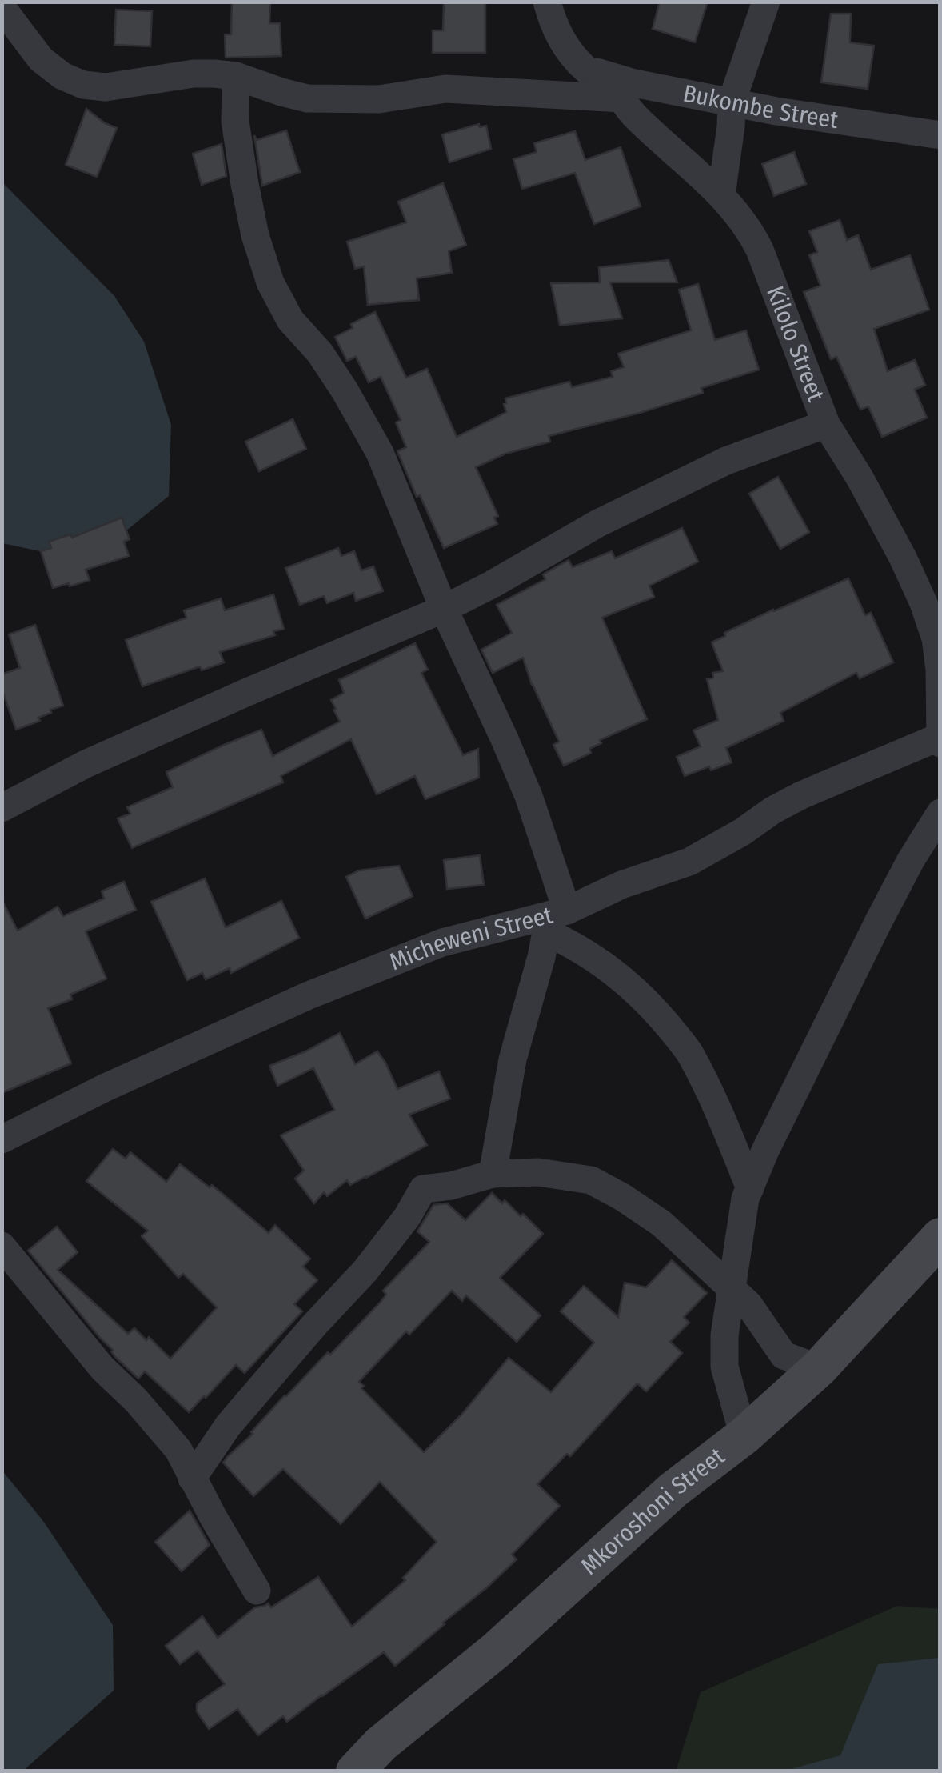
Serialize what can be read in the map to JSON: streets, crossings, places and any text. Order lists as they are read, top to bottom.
{
  "streets": {
    "street": [
      "Bukombe Street",
      "Kilolo Street",
      "Micheweni Street",
      "Mkoroshoni Street"
    ]
  },
  "crossings": [
    ["Bukombe Street", "Kilolo Street"],
    ["Kilolo Street", "Micheweni Street"]
  ]
}
